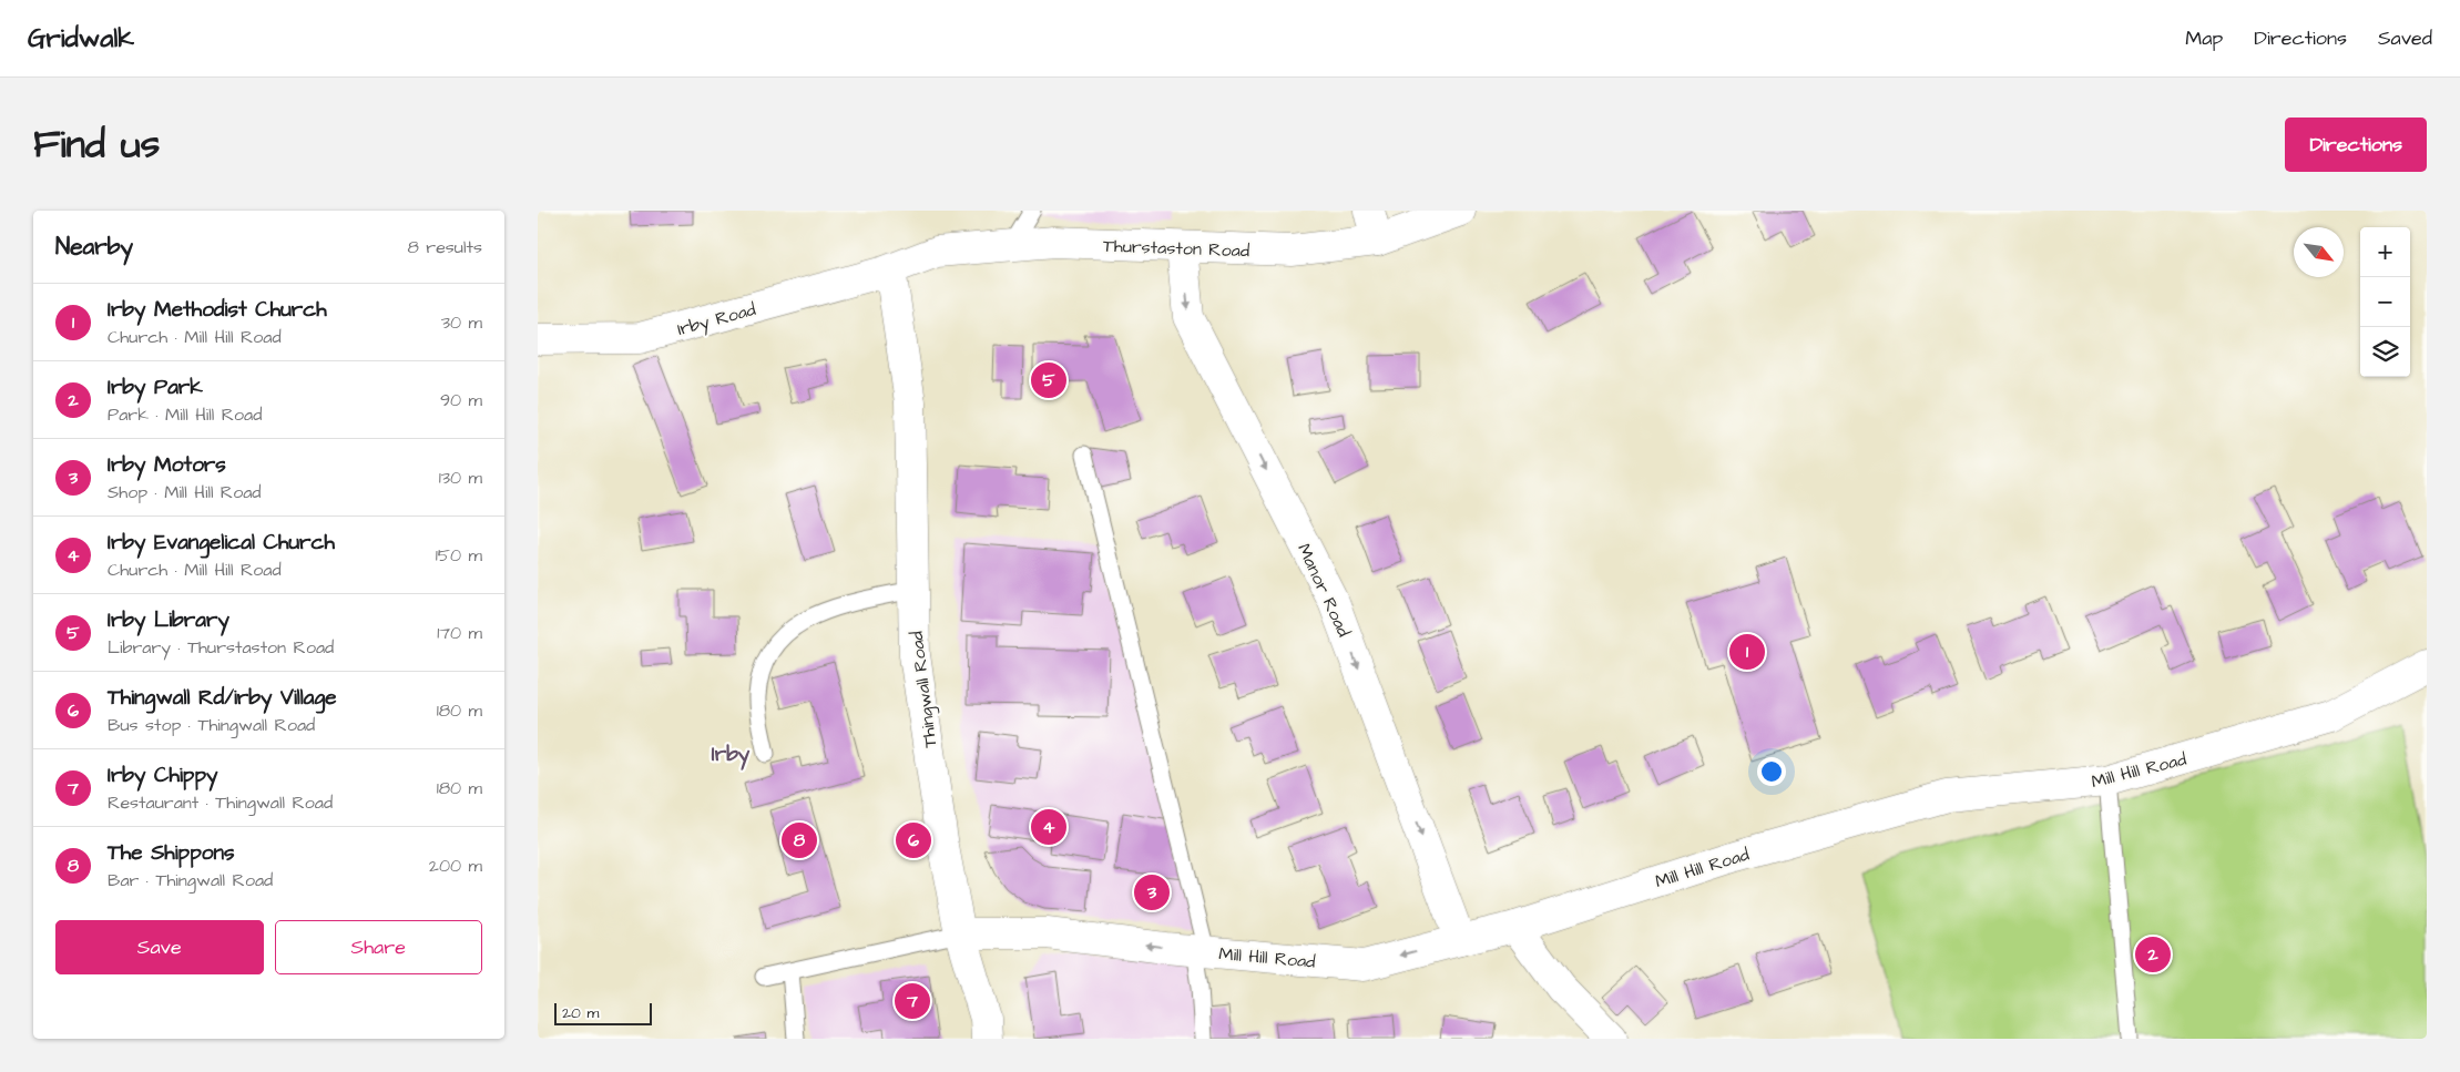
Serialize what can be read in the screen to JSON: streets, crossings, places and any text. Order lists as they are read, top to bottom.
{
  "streets": {
    "street": [
      "Thurstaston Road",
      "Irby Road",
      "Manor Road",
      "Thingwall Road",
      "Mill Hill Road"
    ]
  },
  "crossings": [
    ["Thurstaston Road", "Irby Road"],
    ["Thurstaston Road", "Manor Road"],
    ["Thurstaston Road", "Thingwall Road"],
    ["Irby Road", "Thingwall Road"],
    ["Manor Road", "Mill Hill Road"],
    ["Thingwall Road", "Mill Hill Road"]
  ],
  "one_way": ["Manor Road"],
  "districts": ["Irby"],
  "scale_bar": "20 m",
  "north": "bottom right",
  "page": {
    "header": "Gridwalk",
    "nav": ["Map", "Directions", "Saved"],
    "title": "Find us",
    "buttons": [
      "Directions",
      ["Save", "Share"]
    ],
    "heading": ["Nearby", "8 results"],
    "map_buttons": ["+", "−"],
    "list": [
      {
        "mark": "1",
        "name": "Irby Methodist Church",
        "note": "Church · Mill Hill Road",
        "value": "30 m"
      },
      {
        "mark": "2",
        "name": "Irby Park",
        "note": "Park · Mill Hill Road",
        "value": "90 m"
      },
      {
        "mark": "3",
        "name": "Irby Motors",
        "note": "Shop · Mill Hill Road",
        "value": "130 m"
      },
      {
        "mark": "4",
        "name": "Irby Evangelical Church",
        "note": "Church · Mill Hill Road",
        "value": "150 m"
      },
      {
        "mark": "5",
        "name": "Irby Library",
        "note": "Library · Thurstaston Road",
        "value": "170 m"
      },
      {
        "mark": "6",
        "name": "Thingwall Rd/irby Village",
        "note": "Bus stop · Thingwall Road",
        "value": "180 m"
      },
      {
        "mark": "7",
        "name": "Irby Chippy",
        "note": "Restaurant · Thingwall Road",
        "value": "180 m"
      },
      {
        "mark": "8",
        "name": "The Shippons",
        "note": "Bar · Thingwall Road",
        "value": "200 m"
      }
    ],
    "pins": [
      "5",
      "1",
      "4",
      "6",
      "8",
      "3",
      "2",
      "7"
    ],
    "scale": "20 m"
  }
}
